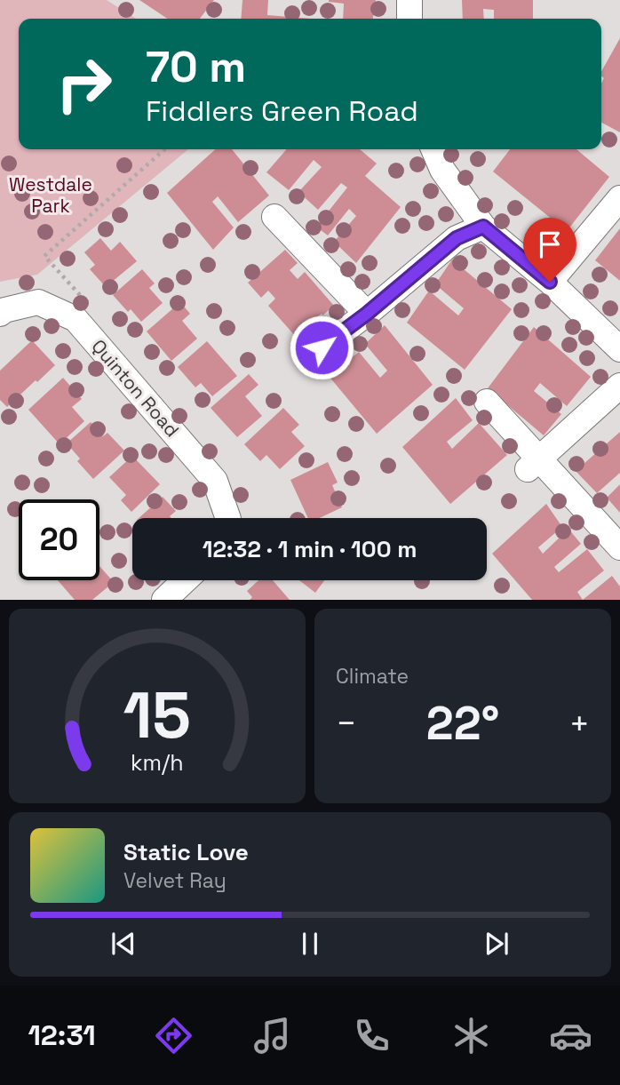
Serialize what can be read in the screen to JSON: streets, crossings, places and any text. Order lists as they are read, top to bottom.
{
  "streets": {
    "street": ["Quinton Road"]
  },
  "parks": ["Westdale Park"],
  "page": {
    "turn": ["70 m", "Fiddlers Green Road"],
    "limit": "20",
    "trip": "12:32 · 1 min · 100 m",
    "tile": "Climate",
    "heat": ["−", "22°", "+"],
    "song": ["Static Love", "Velvet Ray"],
    "tabs": "12:31",
    "gauge": ["15", "km/h"]
  }
}
